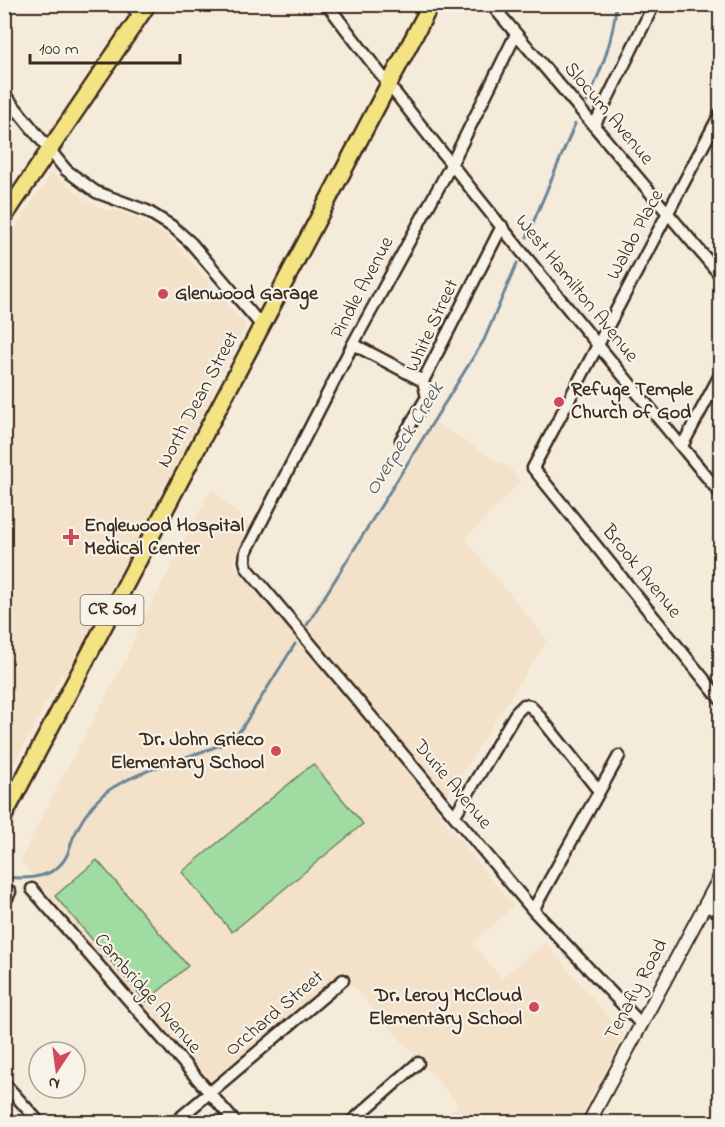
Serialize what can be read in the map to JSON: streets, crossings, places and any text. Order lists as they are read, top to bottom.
{
  "streets": {
    "main road": ["North Dean Street", "CR 501"],
    "street": [
      "Slocum Avenue",
      "Waldo Place",
      "Pindle Avenue",
      "West Hamilton Avenue",
      "White Street",
      "Brook Avenue",
      "Durie Avenue",
      "Tenafly Road",
      "Cambridge Avenue",
      "Orchard Street"
    ]
  },
  "crossings": [
    ["Slocum Avenue", "Waldo Place"],
    ["Slocum Avenue", "Pindle Avenue"],
    ["Waldo Place", "West Hamilton Avenue"],
    ["Waldo Place", "Brook Avenue"],
    ["Pindle Avenue", "West Hamilton Avenue"],
    ["Pindle Avenue", "Durie Avenue"],
    ["West Hamilton Avenue", "White Street"],
    ["West Hamilton Avenue", "North Dean Street"],
    ["Durie Avenue", "Tenafly Road"],
    ["Cambridge Avenue", "Orchard Street"]
  ],
  "water": ["Overpeck Creek"],
  "places": {
    "other": [
      "Glenwood Garage",
      "Refuge Temple Church of God",
      "Dr. John Grieco Elementary School",
      "Dr. Leroy McCloud Elementary School"
    ],
    "health": ["Englewood Hospital Medical Center"]
  },
  "scale_bar": "100 m",
  "north": "bottom"
}
